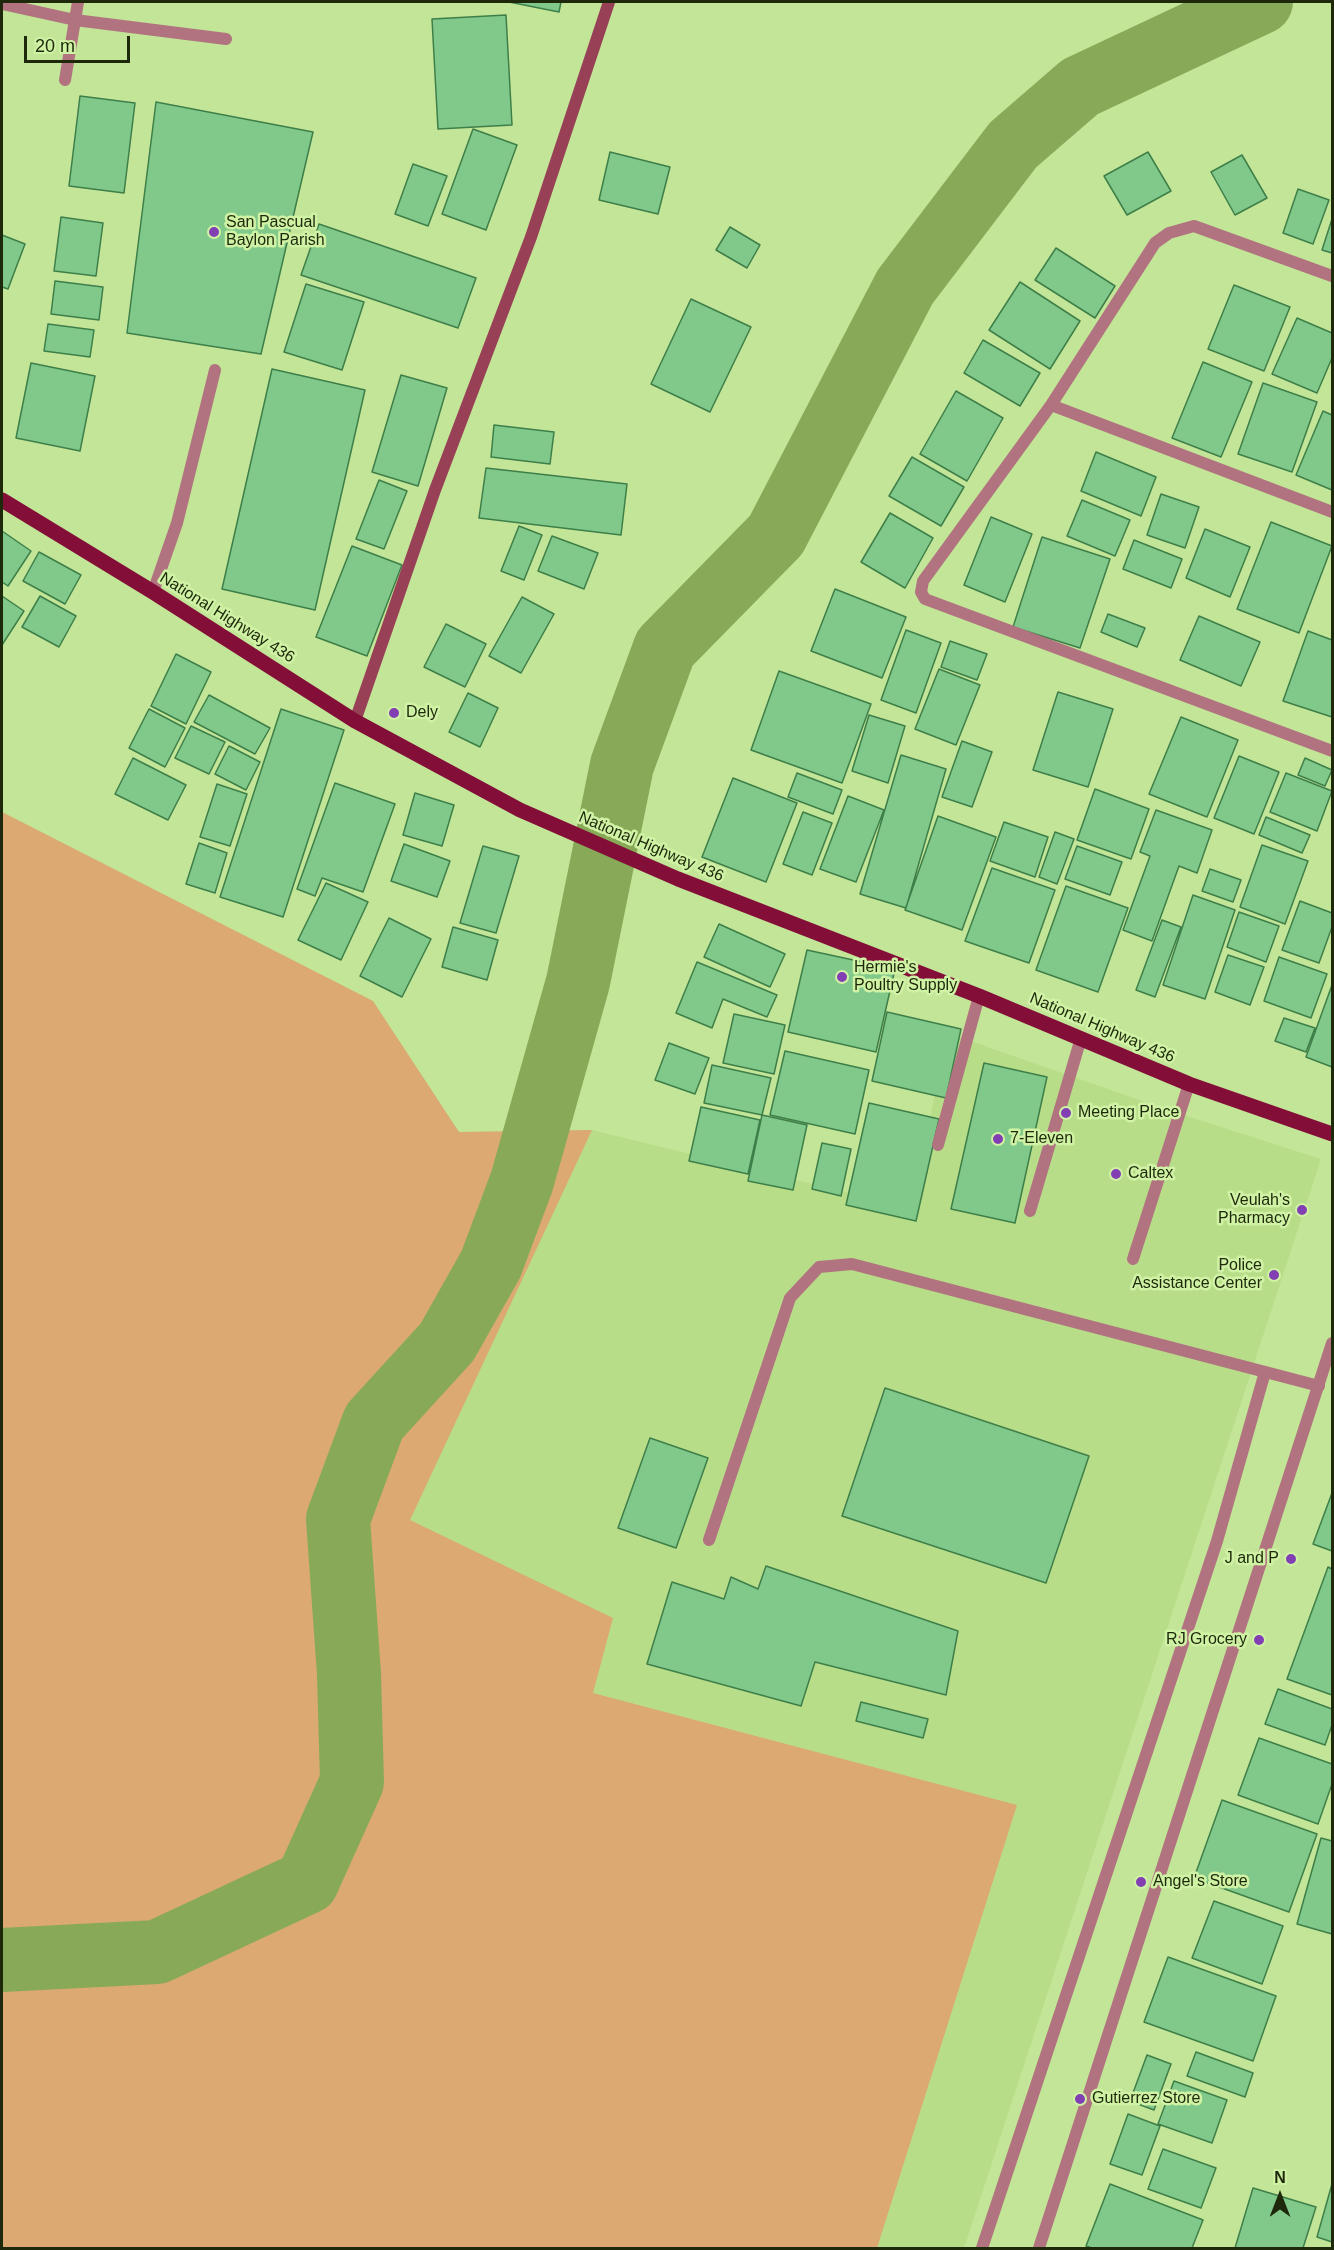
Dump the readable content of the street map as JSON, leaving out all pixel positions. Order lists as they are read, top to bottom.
{
  "streets": {
    "main road": ["National Highway 436"]
  },
  "places": [
    "San Pascual Baylon Parish",
    "Dely",
    "Hermie's Poultry Supply",
    "Meeting Place",
    "7-Eleven",
    "Caltex",
    "Veulah's Pharmacy",
    "Police Assistance Center",
    "J and P",
    "RJ Grocery",
    "Angel's Store",
    "Gutierrez Store"
  ],
  "scale_bar": "20 m",
  "north": "top"
}
